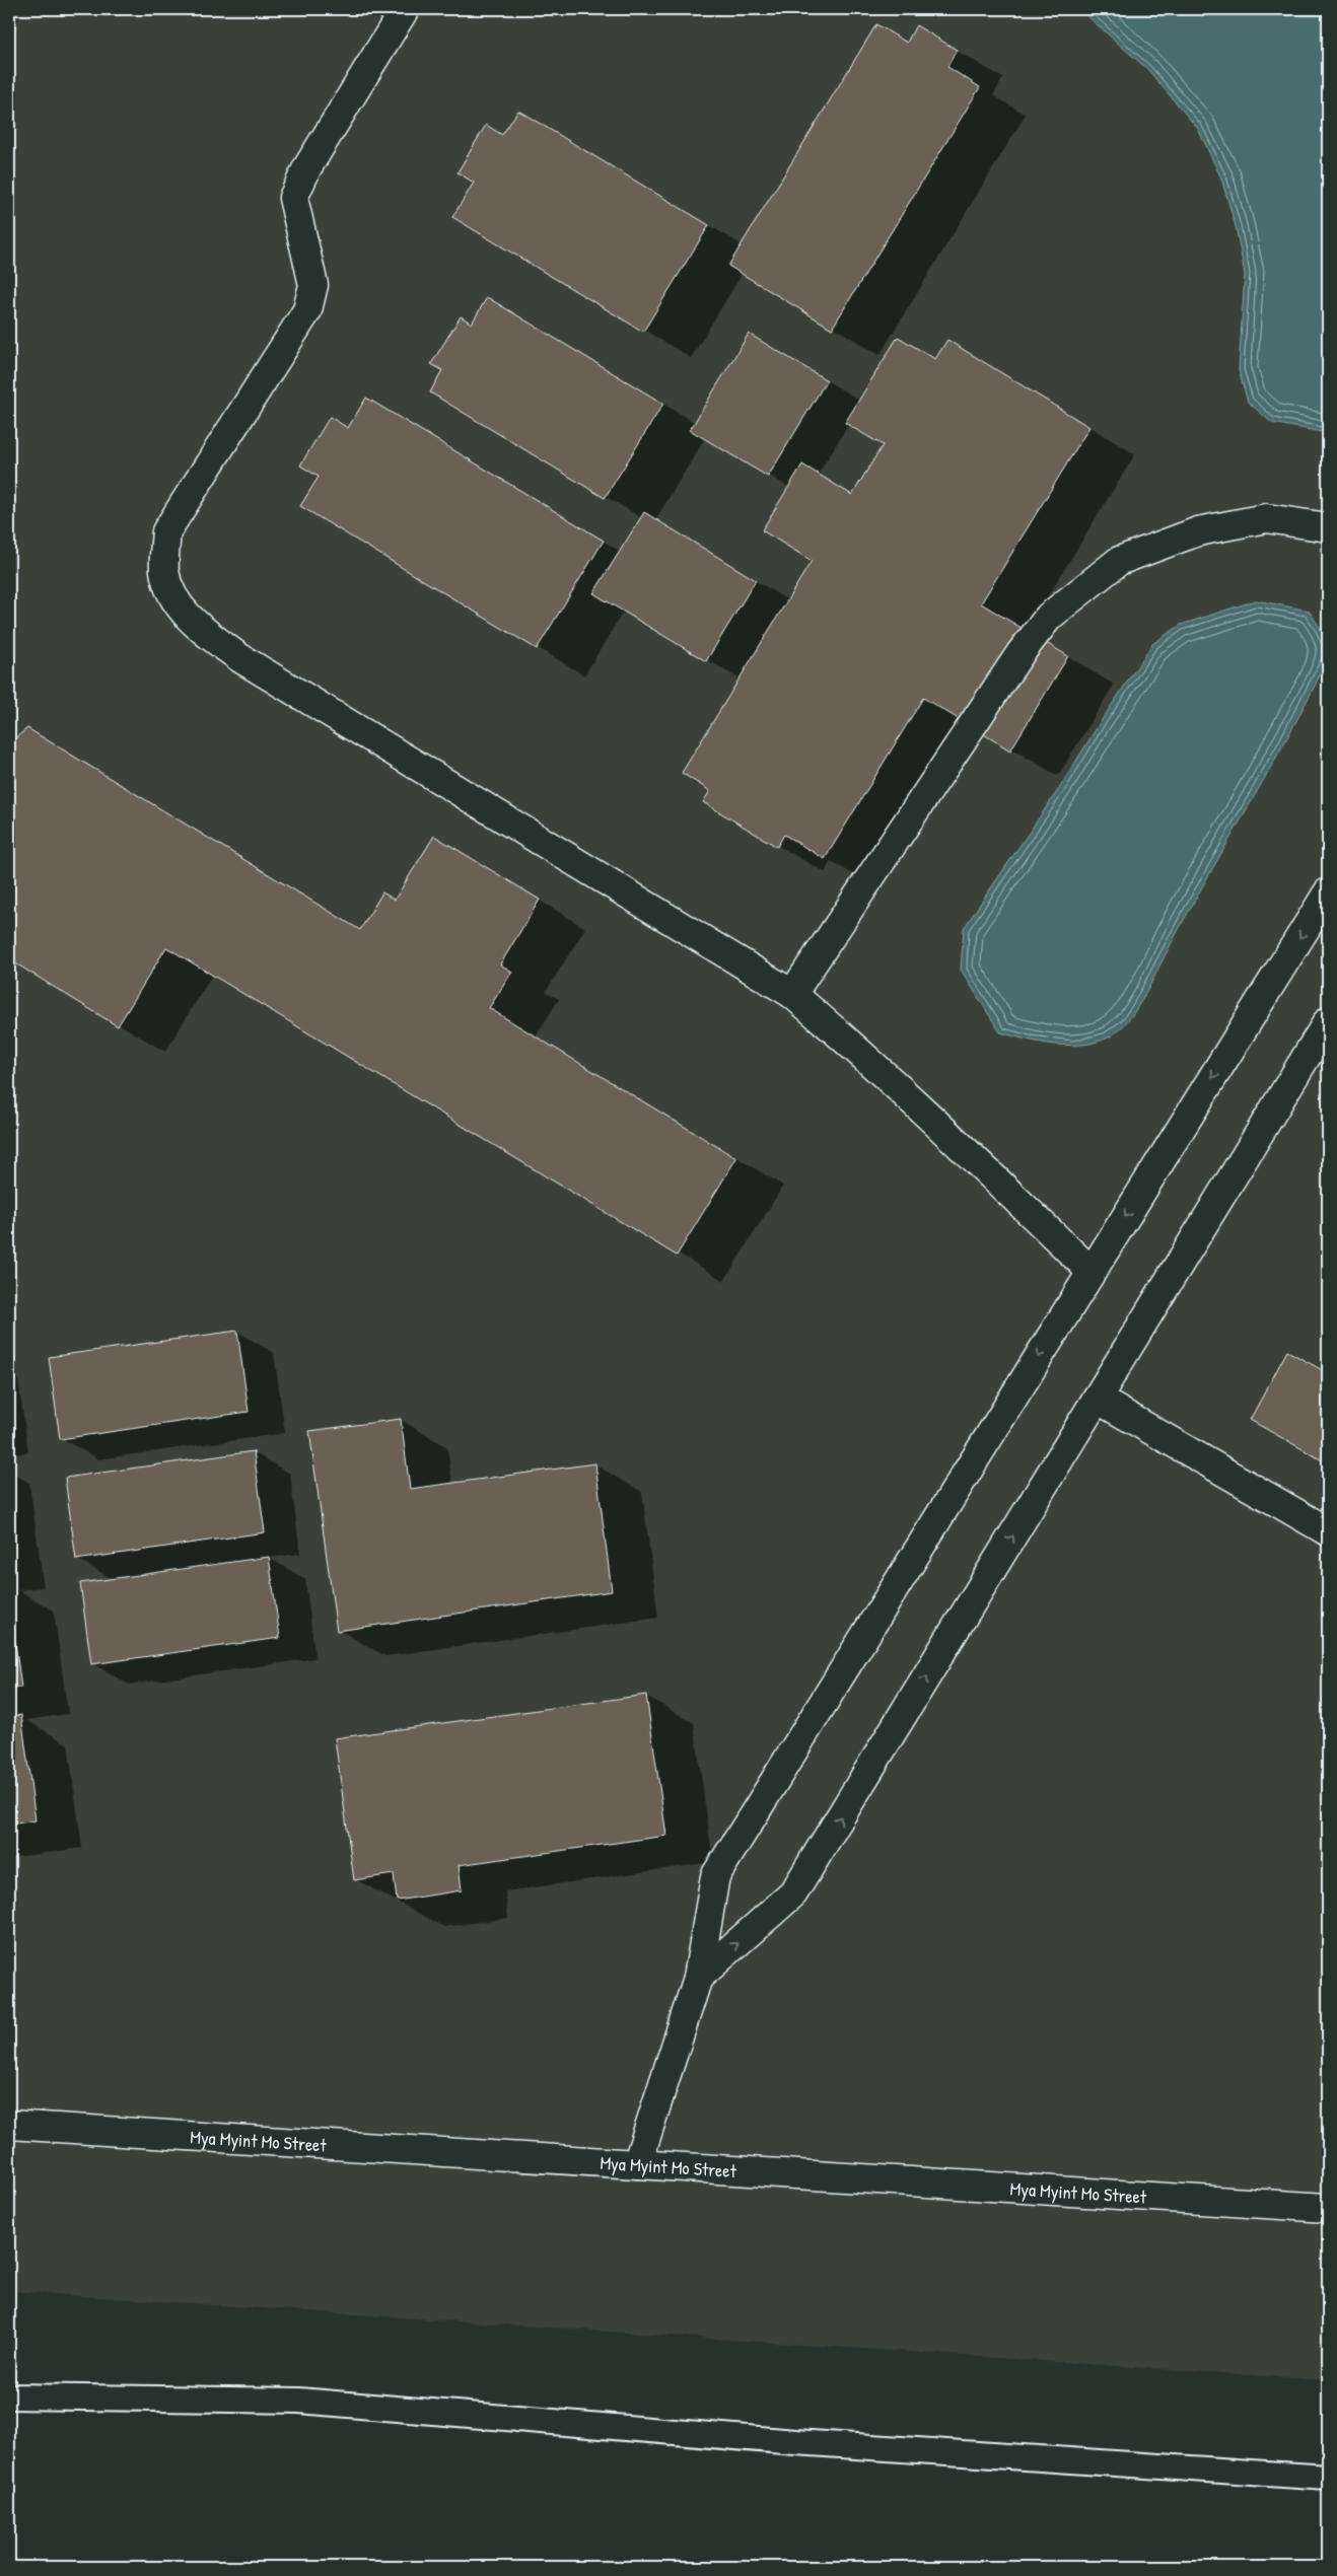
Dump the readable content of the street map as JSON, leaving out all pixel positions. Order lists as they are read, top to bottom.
{
  "streets": {
    "street": ["Mya Myint Mo Street"]
  }
}
